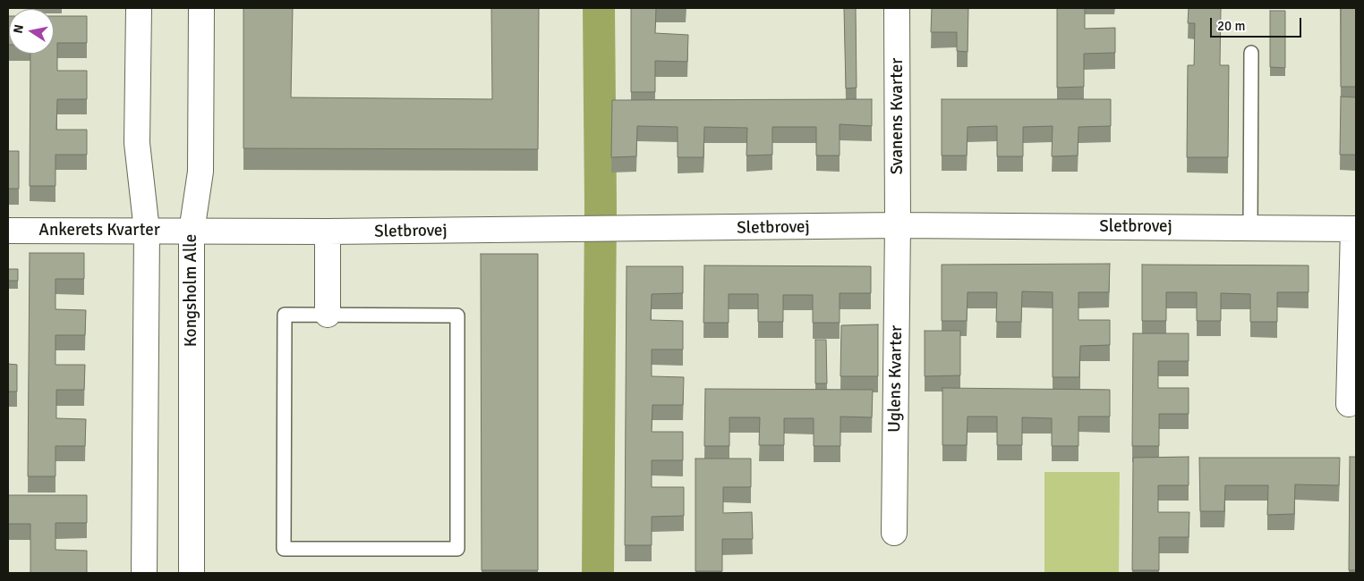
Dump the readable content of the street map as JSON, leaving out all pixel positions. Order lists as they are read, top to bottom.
{
  "streets": {
    "street": [
      "Svanens Kvarter",
      "Sletbrovej",
      "Ankerets Kvarter",
      "Kongsholm Alle",
      "Uglens Kvarter"
    ]
  },
  "crossings": [
    ["Svanens Kvarter", "Sletbrovej"],
    ["Svanens Kvarter", "Uglens Kvarter"],
    ["Sletbrovej", "Ankerets Kvarter"],
    ["Sletbrovej", "Kongsholm Alle"],
    ["Sletbrovej", "Uglens Kvarter"],
    ["Ankerets Kvarter", "Kongsholm Alle"]
  ],
  "scale_bar": "20 m",
  "north": "left"
}
